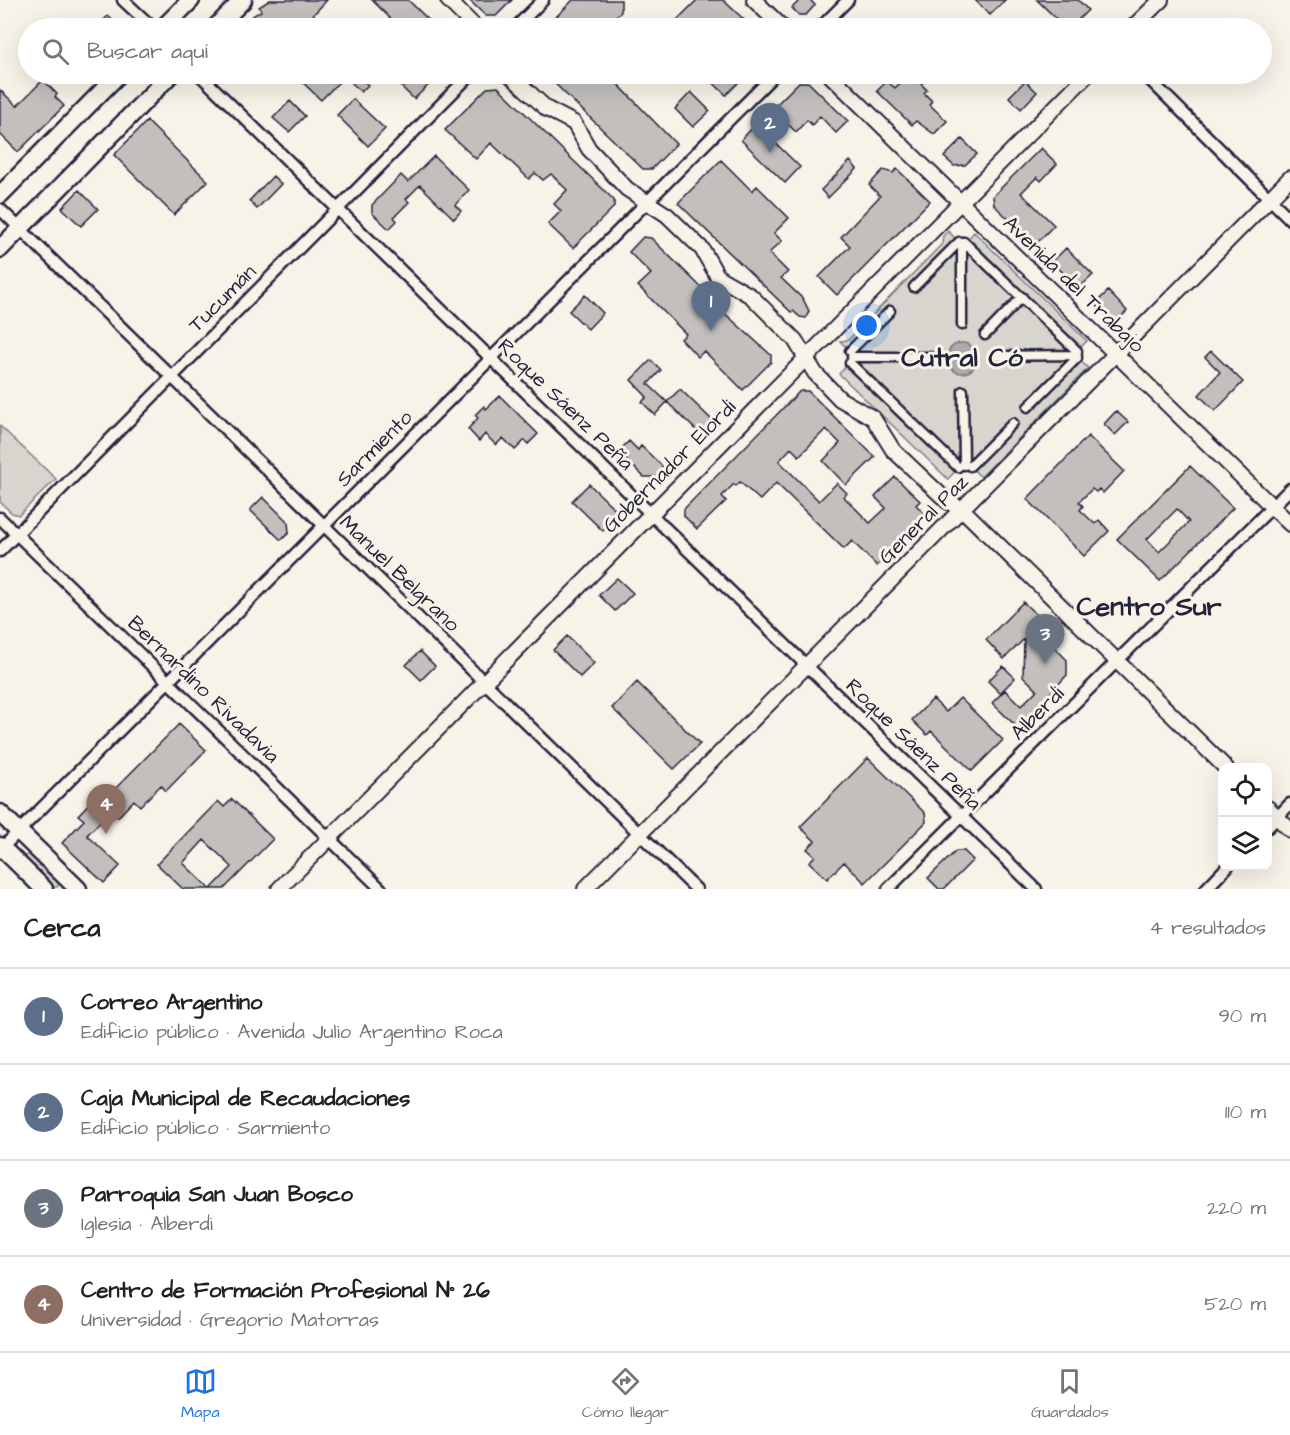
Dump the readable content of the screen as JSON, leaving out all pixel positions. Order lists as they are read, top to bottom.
{
  "streets": {
    "street": [
      "Avenida del Trabajo",
      "Tucumán",
      "Roque Sáenz Peña",
      "Sarmiento",
      "Gobernador Elordi",
      "General Paz",
      "Manuel Belgrano",
      "Bernardino Rivadavia",
      "Alberdi"
    ]
  },
  "crossings": [
    ["Avenida del Trabajo", "Gobernador Elordi"],
    ["Avenida del Trabajo", "General Paz"],
    ["Avenida del Trabajo", "Alberdi"],
    ["Tucumán", "Roque Sáenz Peña"],
    ["Tucumán", "Manuel Belgrano"],
    ["Tucumán", "Bernardino Rivadavia"],
    ["Roque Sáenz Peña", "Sarmiento"],
    ["Roque Sáenz Peña", "Gobernador Elordi"],
    ["Roque Sáenz Peña", "General Paz"],
    ["Roque Sáenz Peña", "Alberdi"],
    ["Sarmiento", "Manuel Belgrano"],
    ["Sarmiento", "Bernardino Rivadavia"],
    ["Gobernador Elordi", "Manuel Belgrano"],
    ["Gobernador Elordi", "Bernardino Rivadavia"],
    ["General Paz", "Manuel Belgrano"]
  ],
  "districts": ["Cutral Có", "Centro Sur"],
  "page": {
    "search": "Buscar aquí",
    "pins": [
      "2",
      "1",
      "3",
      "4"
    ],
    "heading": ["Cerca", "4 resultados"],
    "list": [
      {
        "mark": "1",
        "name": "Correo Argentino",
        "note": "Edificio público · Avenida Julio Argentino Roca",
        "value": "90 m"
      },
      {
        "mark": "2",
        "name": "Caja Municipal de Recaudaciones",
        "note": "Edificio público · Sarmiento",
        "value": "110 m"
      },
      {
        "mark": "3",
        "name": "Parroquia San Juan Bosco",
        "note": "Iglesia · Alberdi",
        "value": "220 m"
      },
      {
        "mark": "4",
        "name": "Centro de Formación Profesional N° 26",
        "note": "Universidad · Gregorio Matorras",
        "value": "520 m"
      }
    ],
    "nav": ["Mapa", "Cómo llegar", "Guardados"]
  }
}
